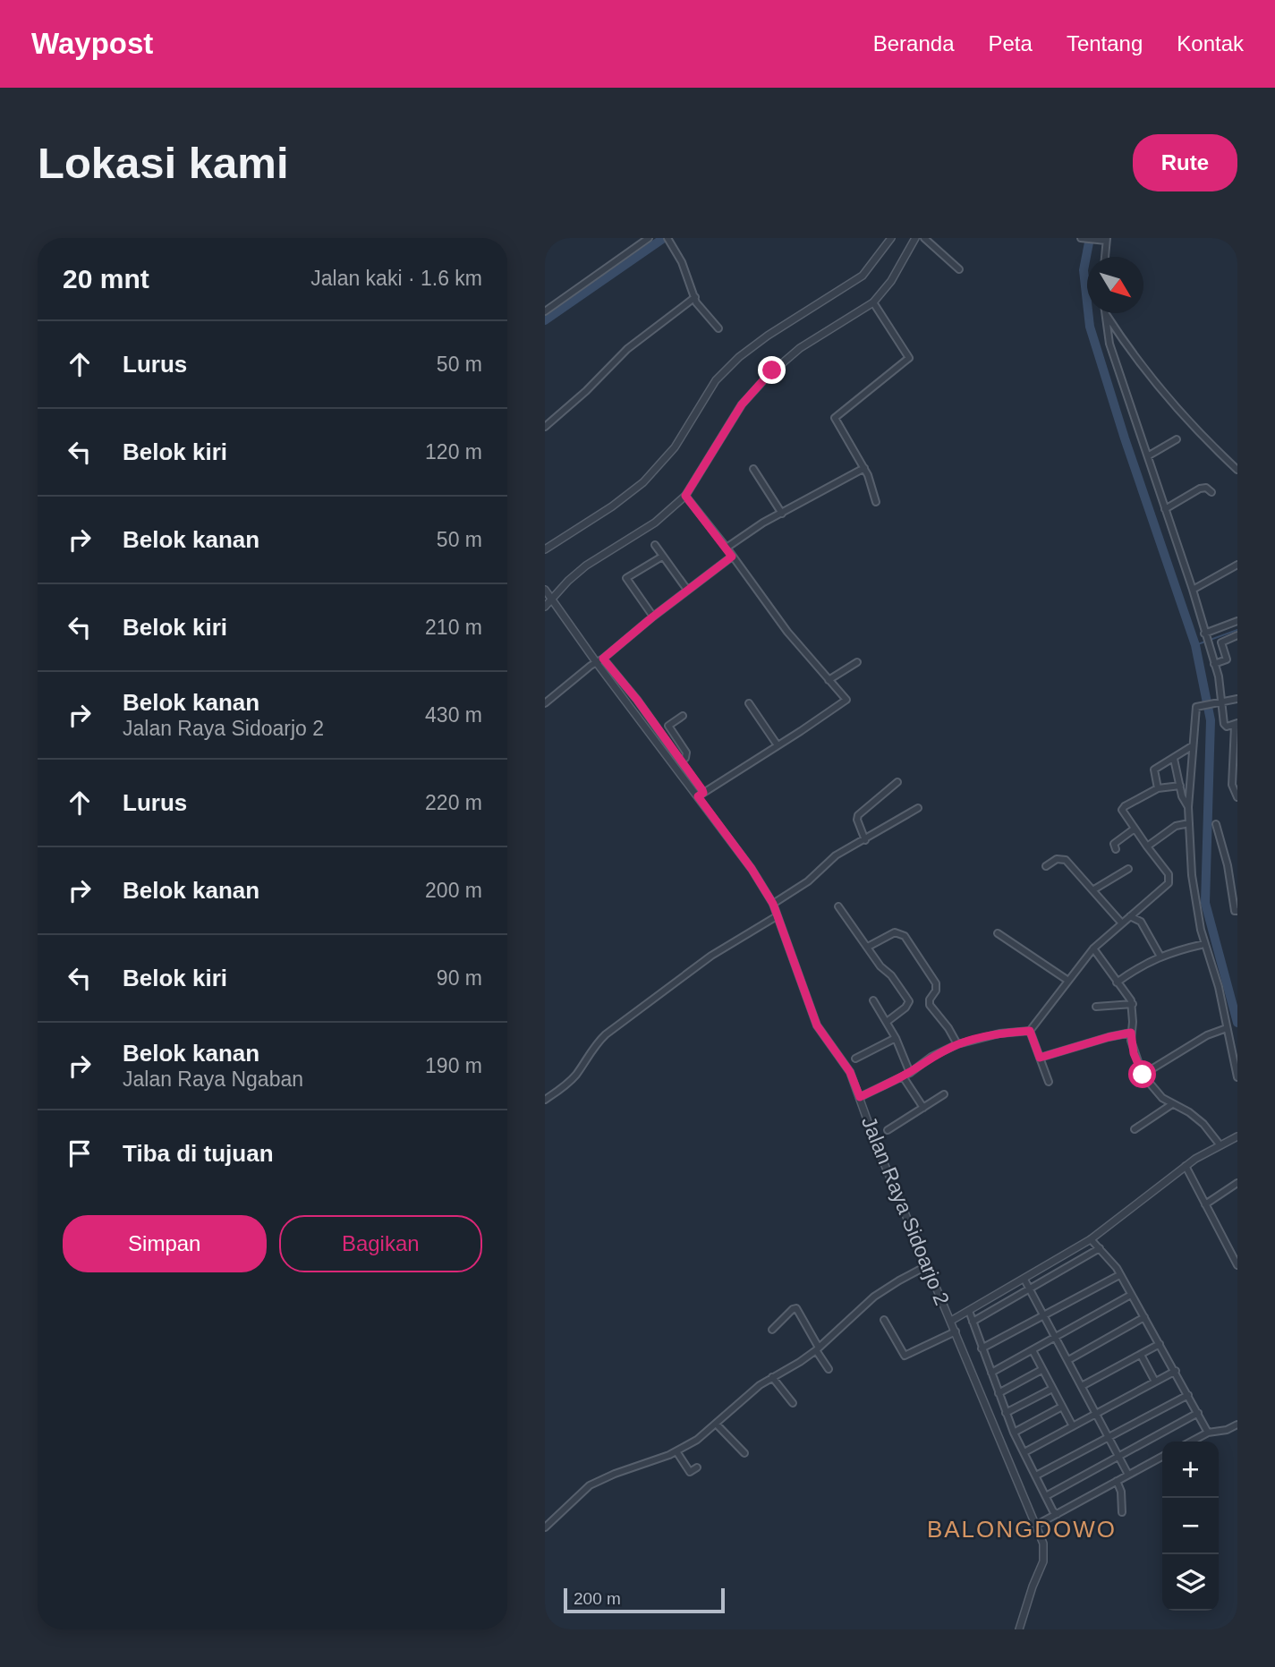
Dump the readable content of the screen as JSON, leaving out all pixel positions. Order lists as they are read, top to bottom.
{
  "streets": {
    "street": ["Jalan Raya Sidoarjo 2"]
  },
  "districts": ["BALONGDOWO"],
  "scale_bar": "200 m",
  "north": "bottom right",
  "page": {
    "header": "Waypost",
    "nav": [
      "Beranda",
      "Peta",
      "Tentang",
      "Kontak"
    ],
    "buttons": [
      "Rute",
      ["Simpan", "Bagikan"]
    ],
    "title": "Lokasi kami",
    "heading": ["20 mnt", "Jalan kaki · 1.6 km"],
    "list": [
      ["Lurus", "50 m"],
      ["Belok kiri", "120 m"],
      ["Belok kanan", "50 m"],
      ["Belok kiri", "210 m"],
      ["Belok kanan", "Jalan Raya Sidoarjo 2", "430 m"],
      ["Lurus", "220 m"],
      ["Belok kanan", "200 m"],
      ["Belok kiri", "90 m"],
      ["Belok kanan", "Jalan Raya Ngaban", "190 m"],
      "Tiba di tujuan"
    ],
    "map_buttons": ["+", "−"],
    "scale": "200 m"
  }
}
